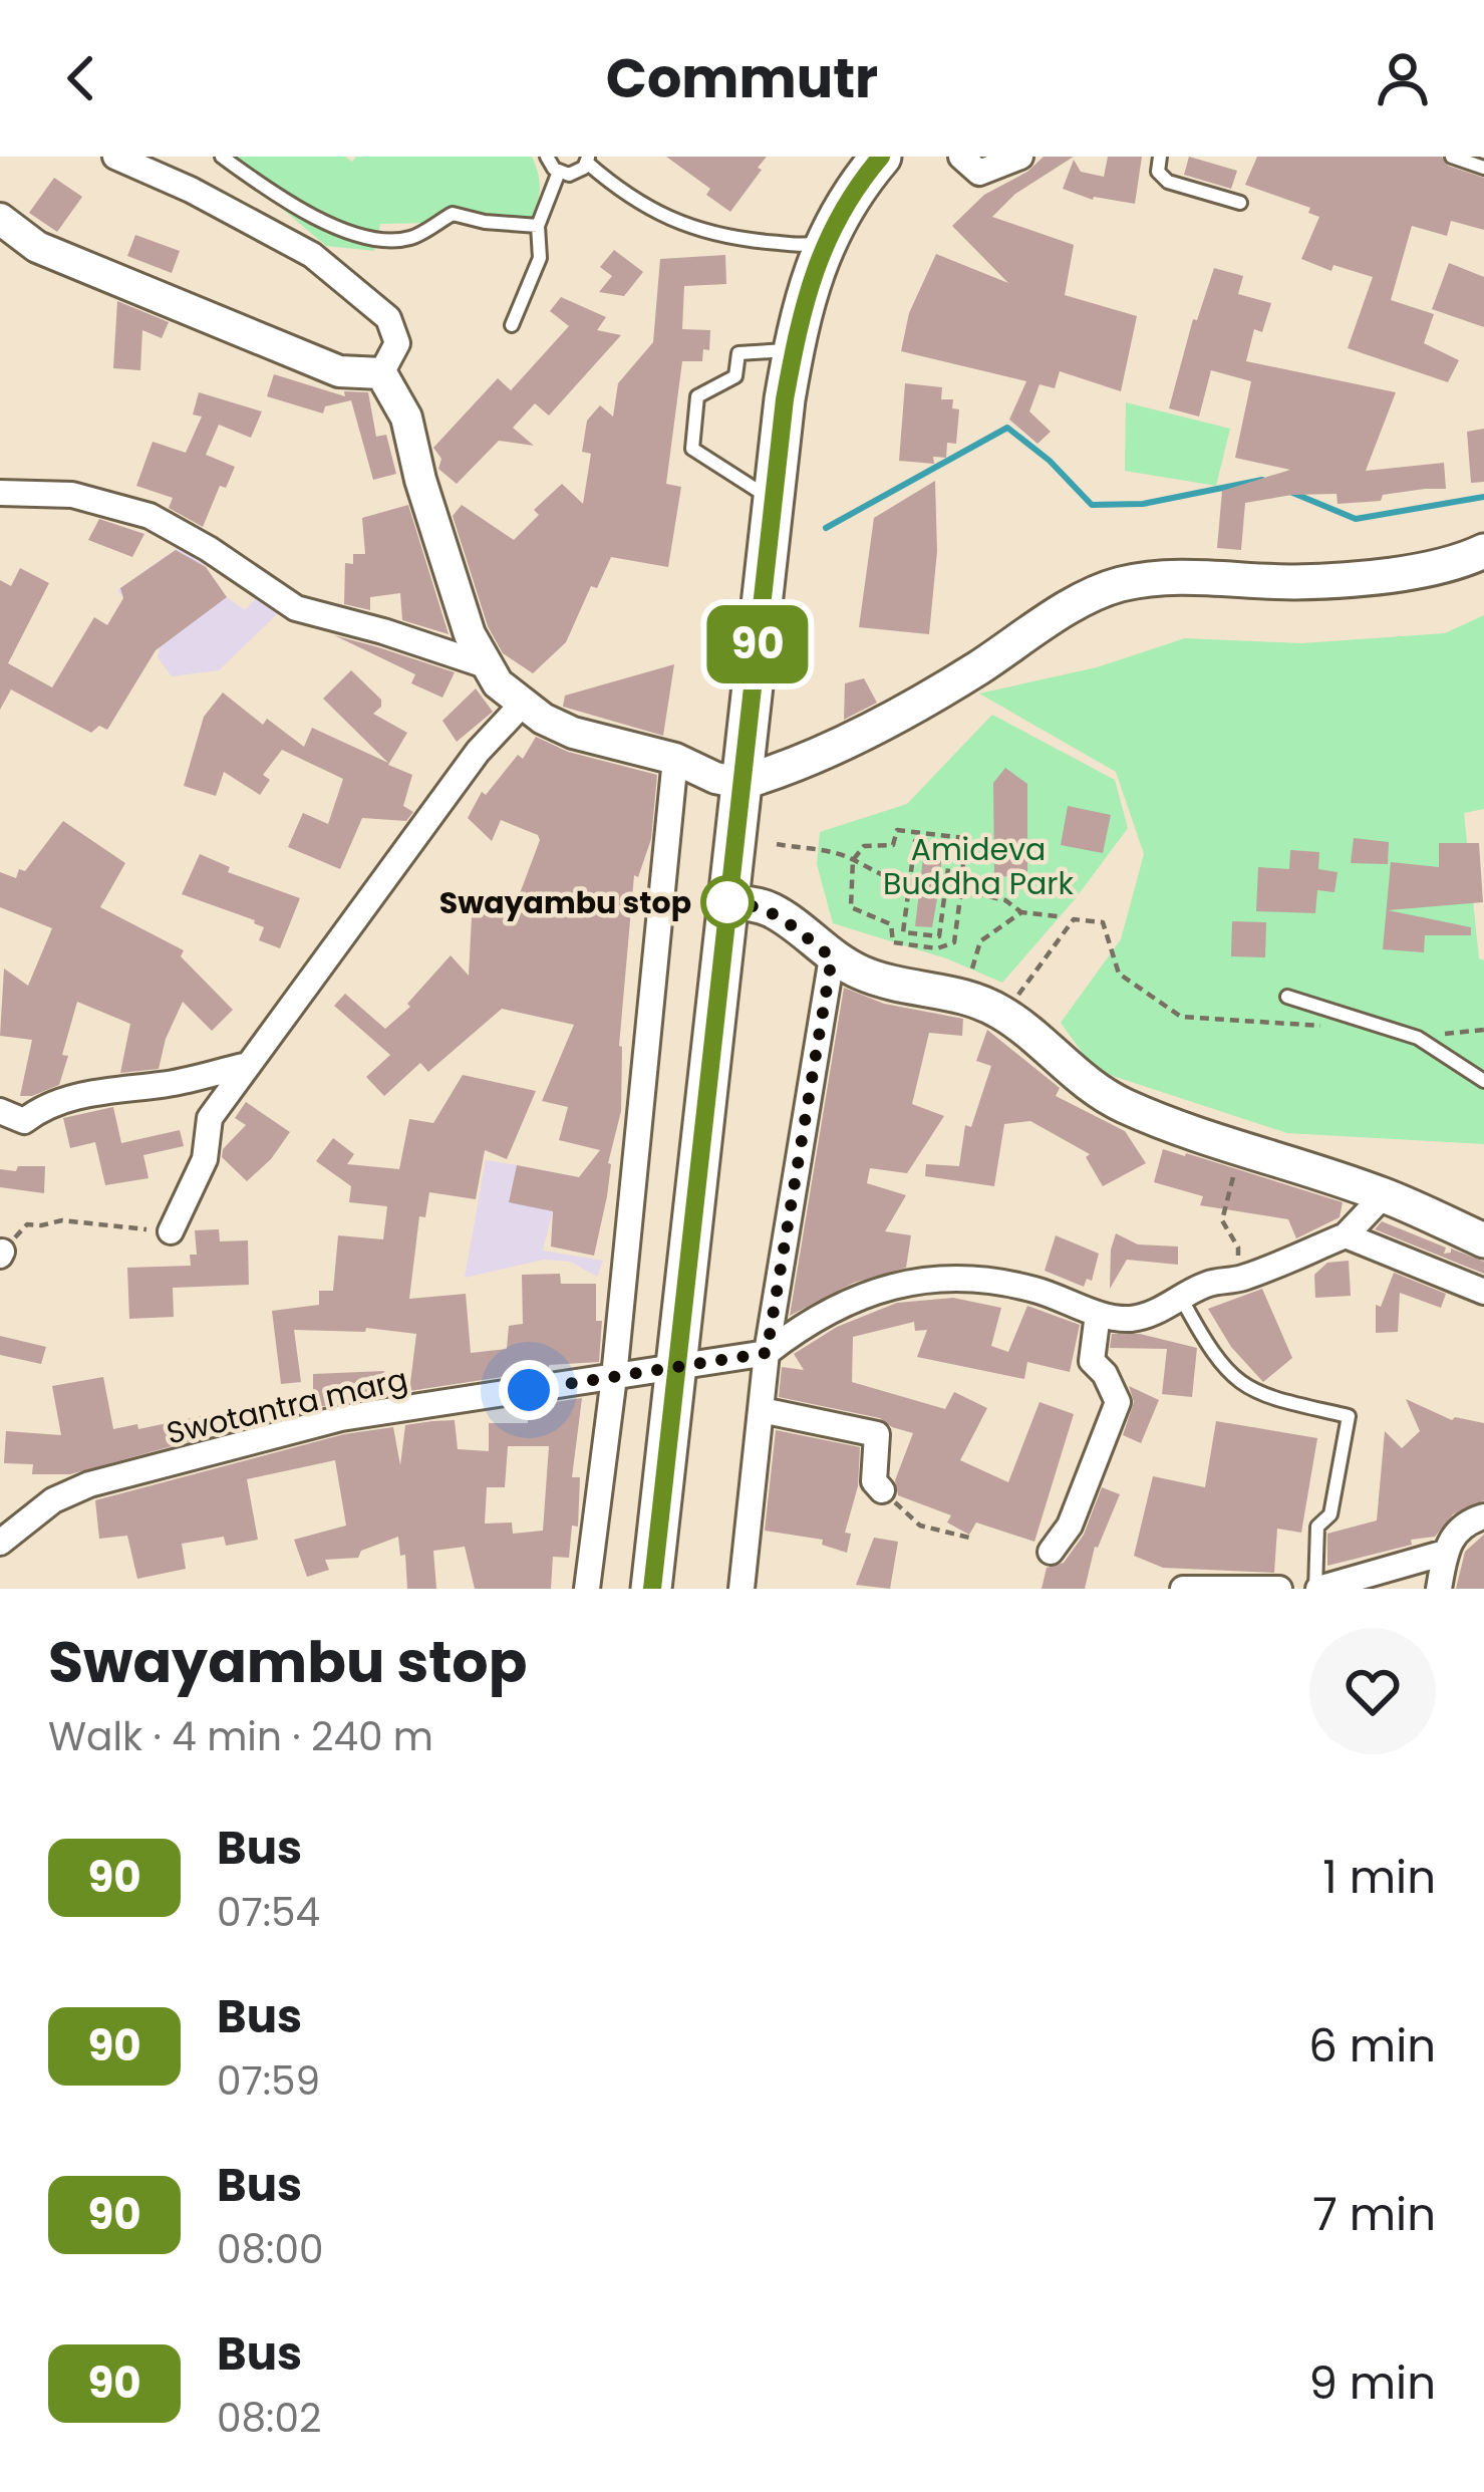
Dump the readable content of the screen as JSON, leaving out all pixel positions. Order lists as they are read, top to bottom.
{
  "streets": {
    "street": ["Swotantra marg"]
  },
  "parks": ["Amideva Buddha Park"],
  "places": ["Swayambu stop"],
  "lines": ["bus line 90"],
  "page": {
    "header": "Commutr",
    "on_map": "90",
    "heading": ["Swayambu stop", "Walk · 4 min · 240 m"],
    "list": [
      {
        "mark": "90",
        "name": "Bus",
        "note": "07:54",
        "value": "1 min"
      },
      {
        "mark": "90",
        "name": "Bus",
        "note": "07:59",
        "value": "6 min"
      },
      {
        "mark": "90",
        "name": "Bus",
        "note": "08:00",
        "value": "7 min"
      },
      {
        "mark": "90",
        "name": "Bus",
        "note": "08:02",
        "value": "9 min"
      }
    ]
  }
}
